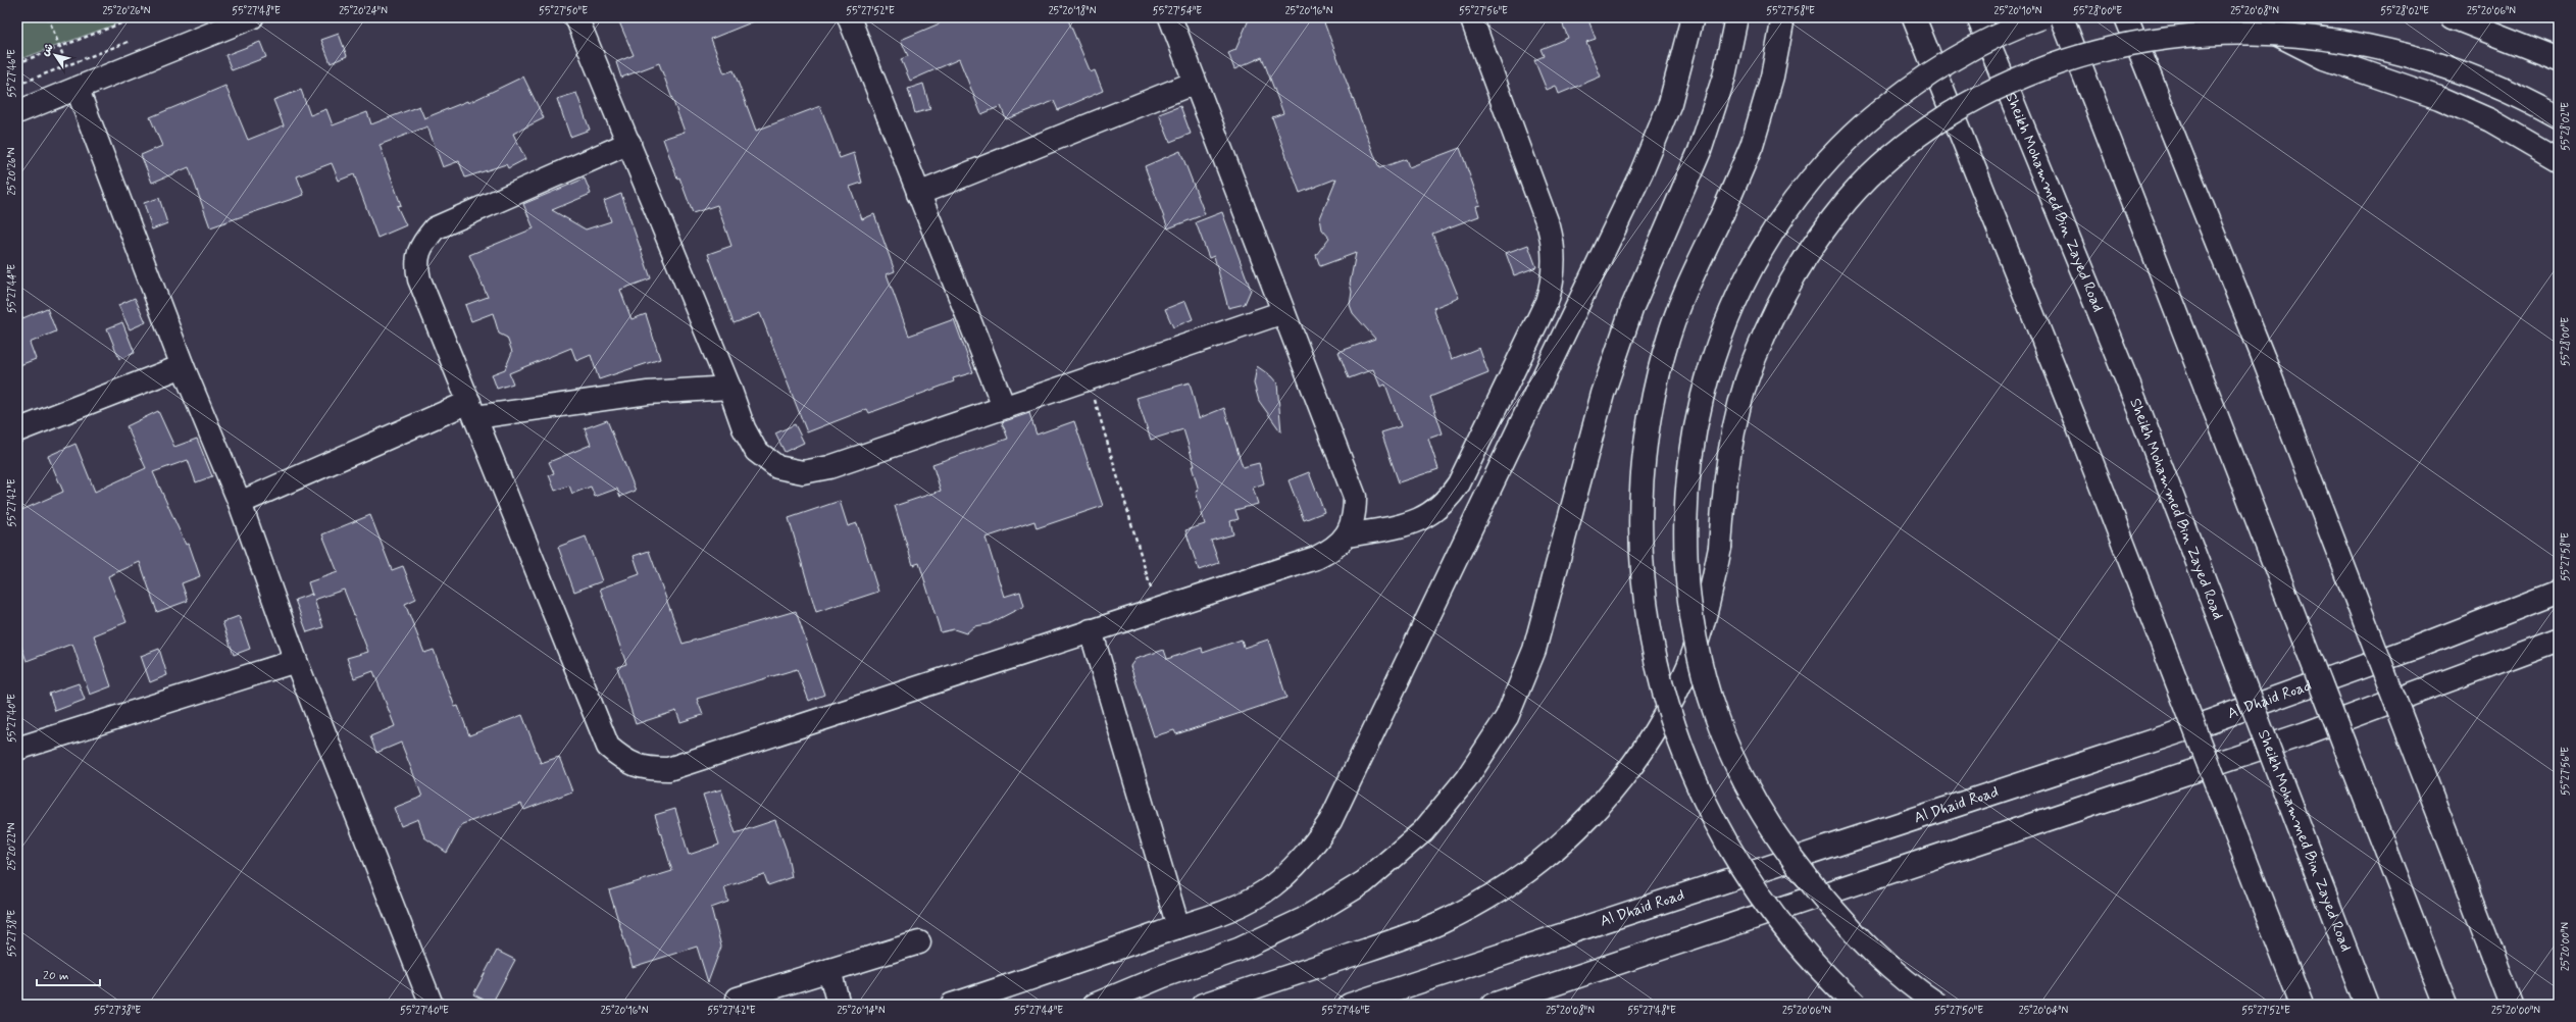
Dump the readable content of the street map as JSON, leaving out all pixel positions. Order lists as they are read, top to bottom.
{
  "streets": {
    "main road": ["Sheikh Mohammed Bin Zayed Road", "Al Dhaid Road"]
  },
  "scale_bar": "20 m",
  "north": "top left",
  "coordinates": [
    "25°20'26\"N",
    "55°27'48\"E",
    "25°20'24\"N",
    "55°27'50\"E",
    "55°27'52\"E",
    "25°20'18\"N",
    "55°27'54\"E",
    "25°20'16\"N",
    "55°27'56\"E",
    "55°27'58\"E",
    "25°20'10\"N",
    "55°28'00\"E",
    "25°20'08\"N",
    "55°28'02\"E",
    "25°20'06\"N",
    "55°27'46\"E",
    "55°27'44\"E",
    "55°27'42\"E",
    "55°27'40\"E",
    "25°20'22\"N",
    "55°27'38\"E",
    "25°20'00\"N",
    "25°20'14\"N",
    "25°20'04\"N"
  ]
}
